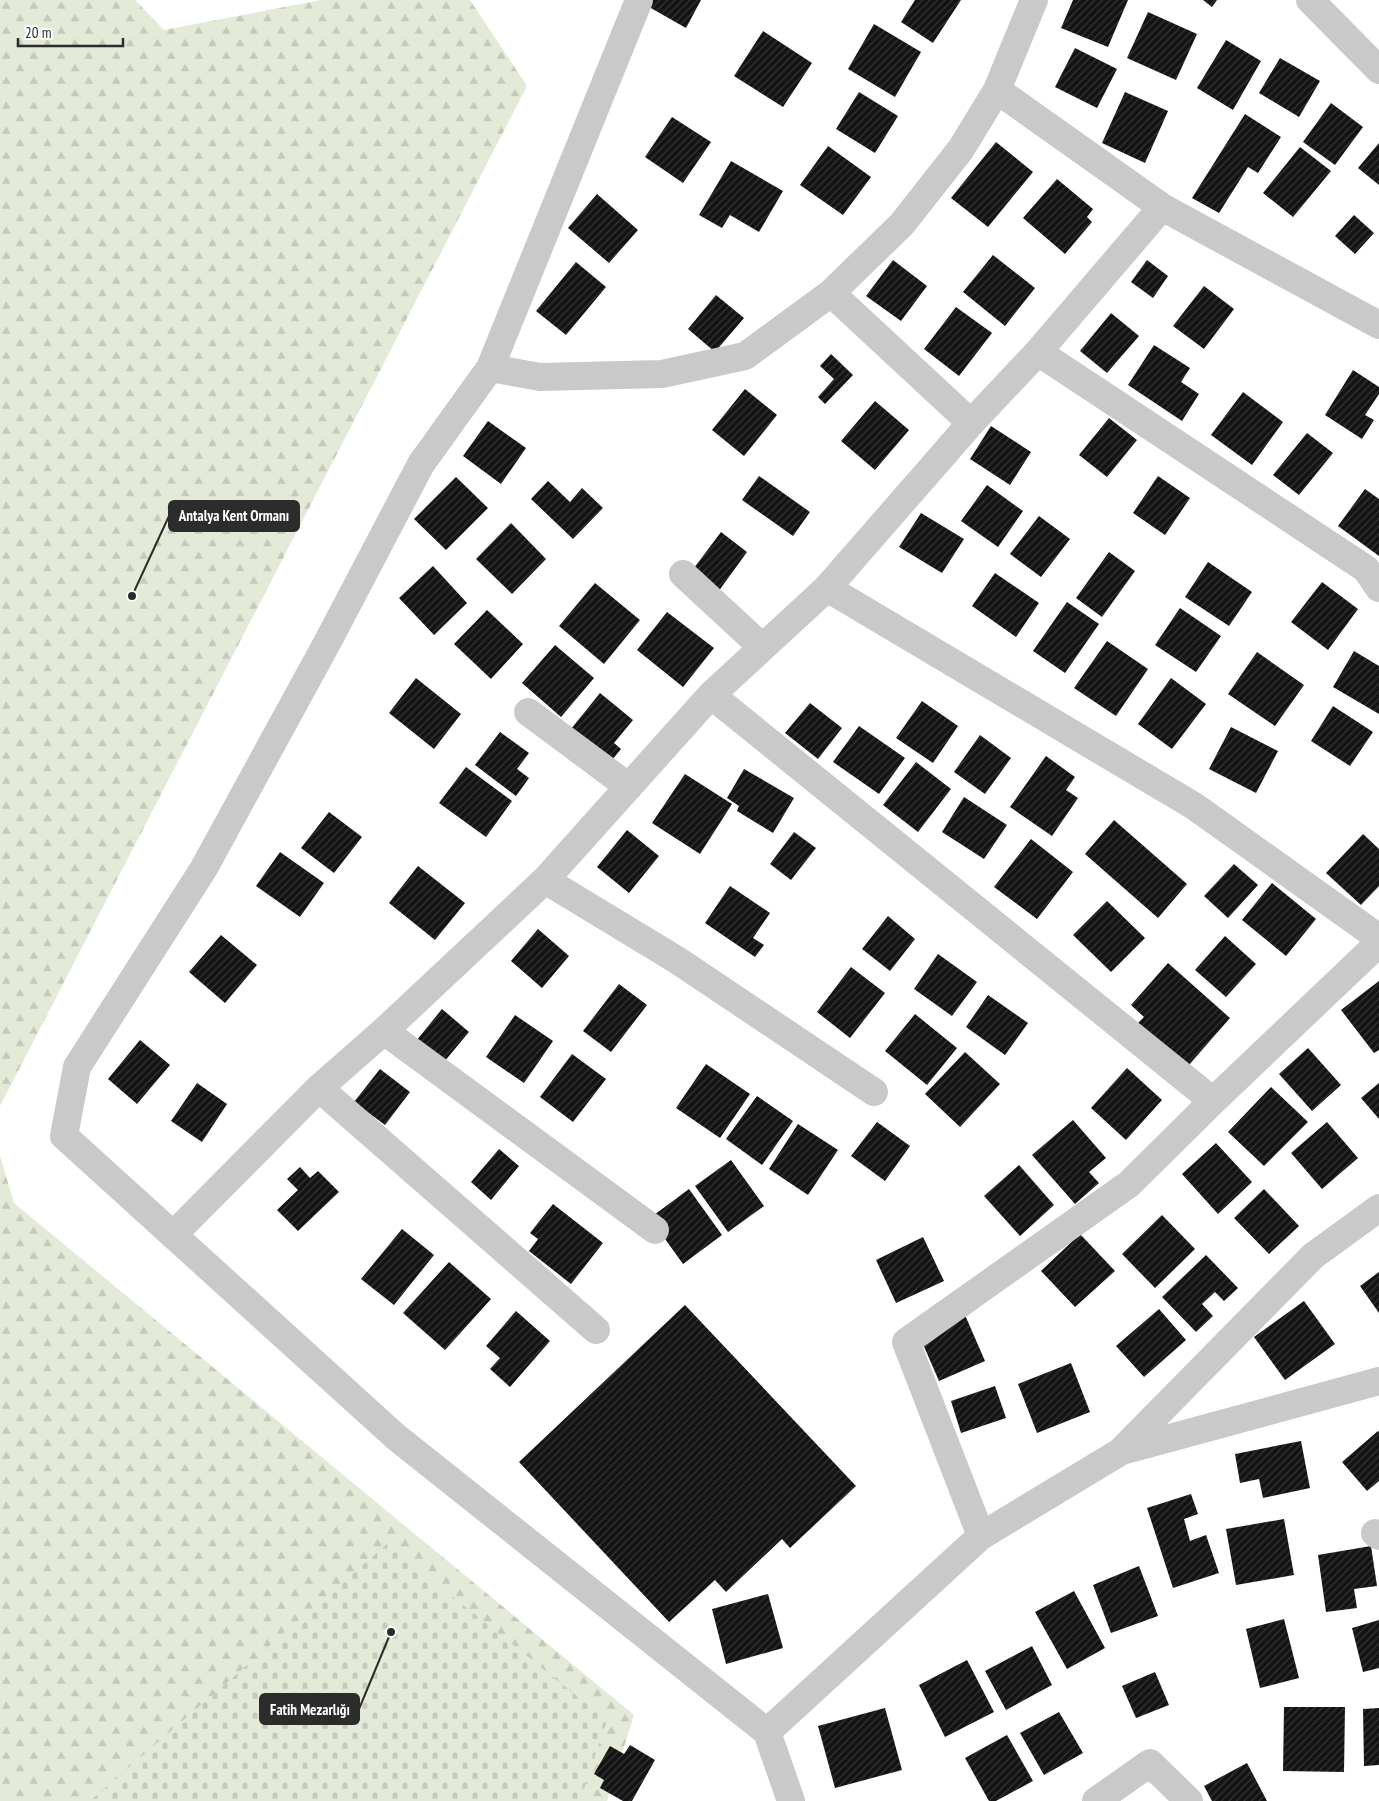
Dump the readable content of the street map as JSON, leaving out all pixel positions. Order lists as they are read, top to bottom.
{
  "places": ["Antalya Kent Ormanı", "Fatih Mezarlığı"],
  "scale_bar": "20 m"
}
